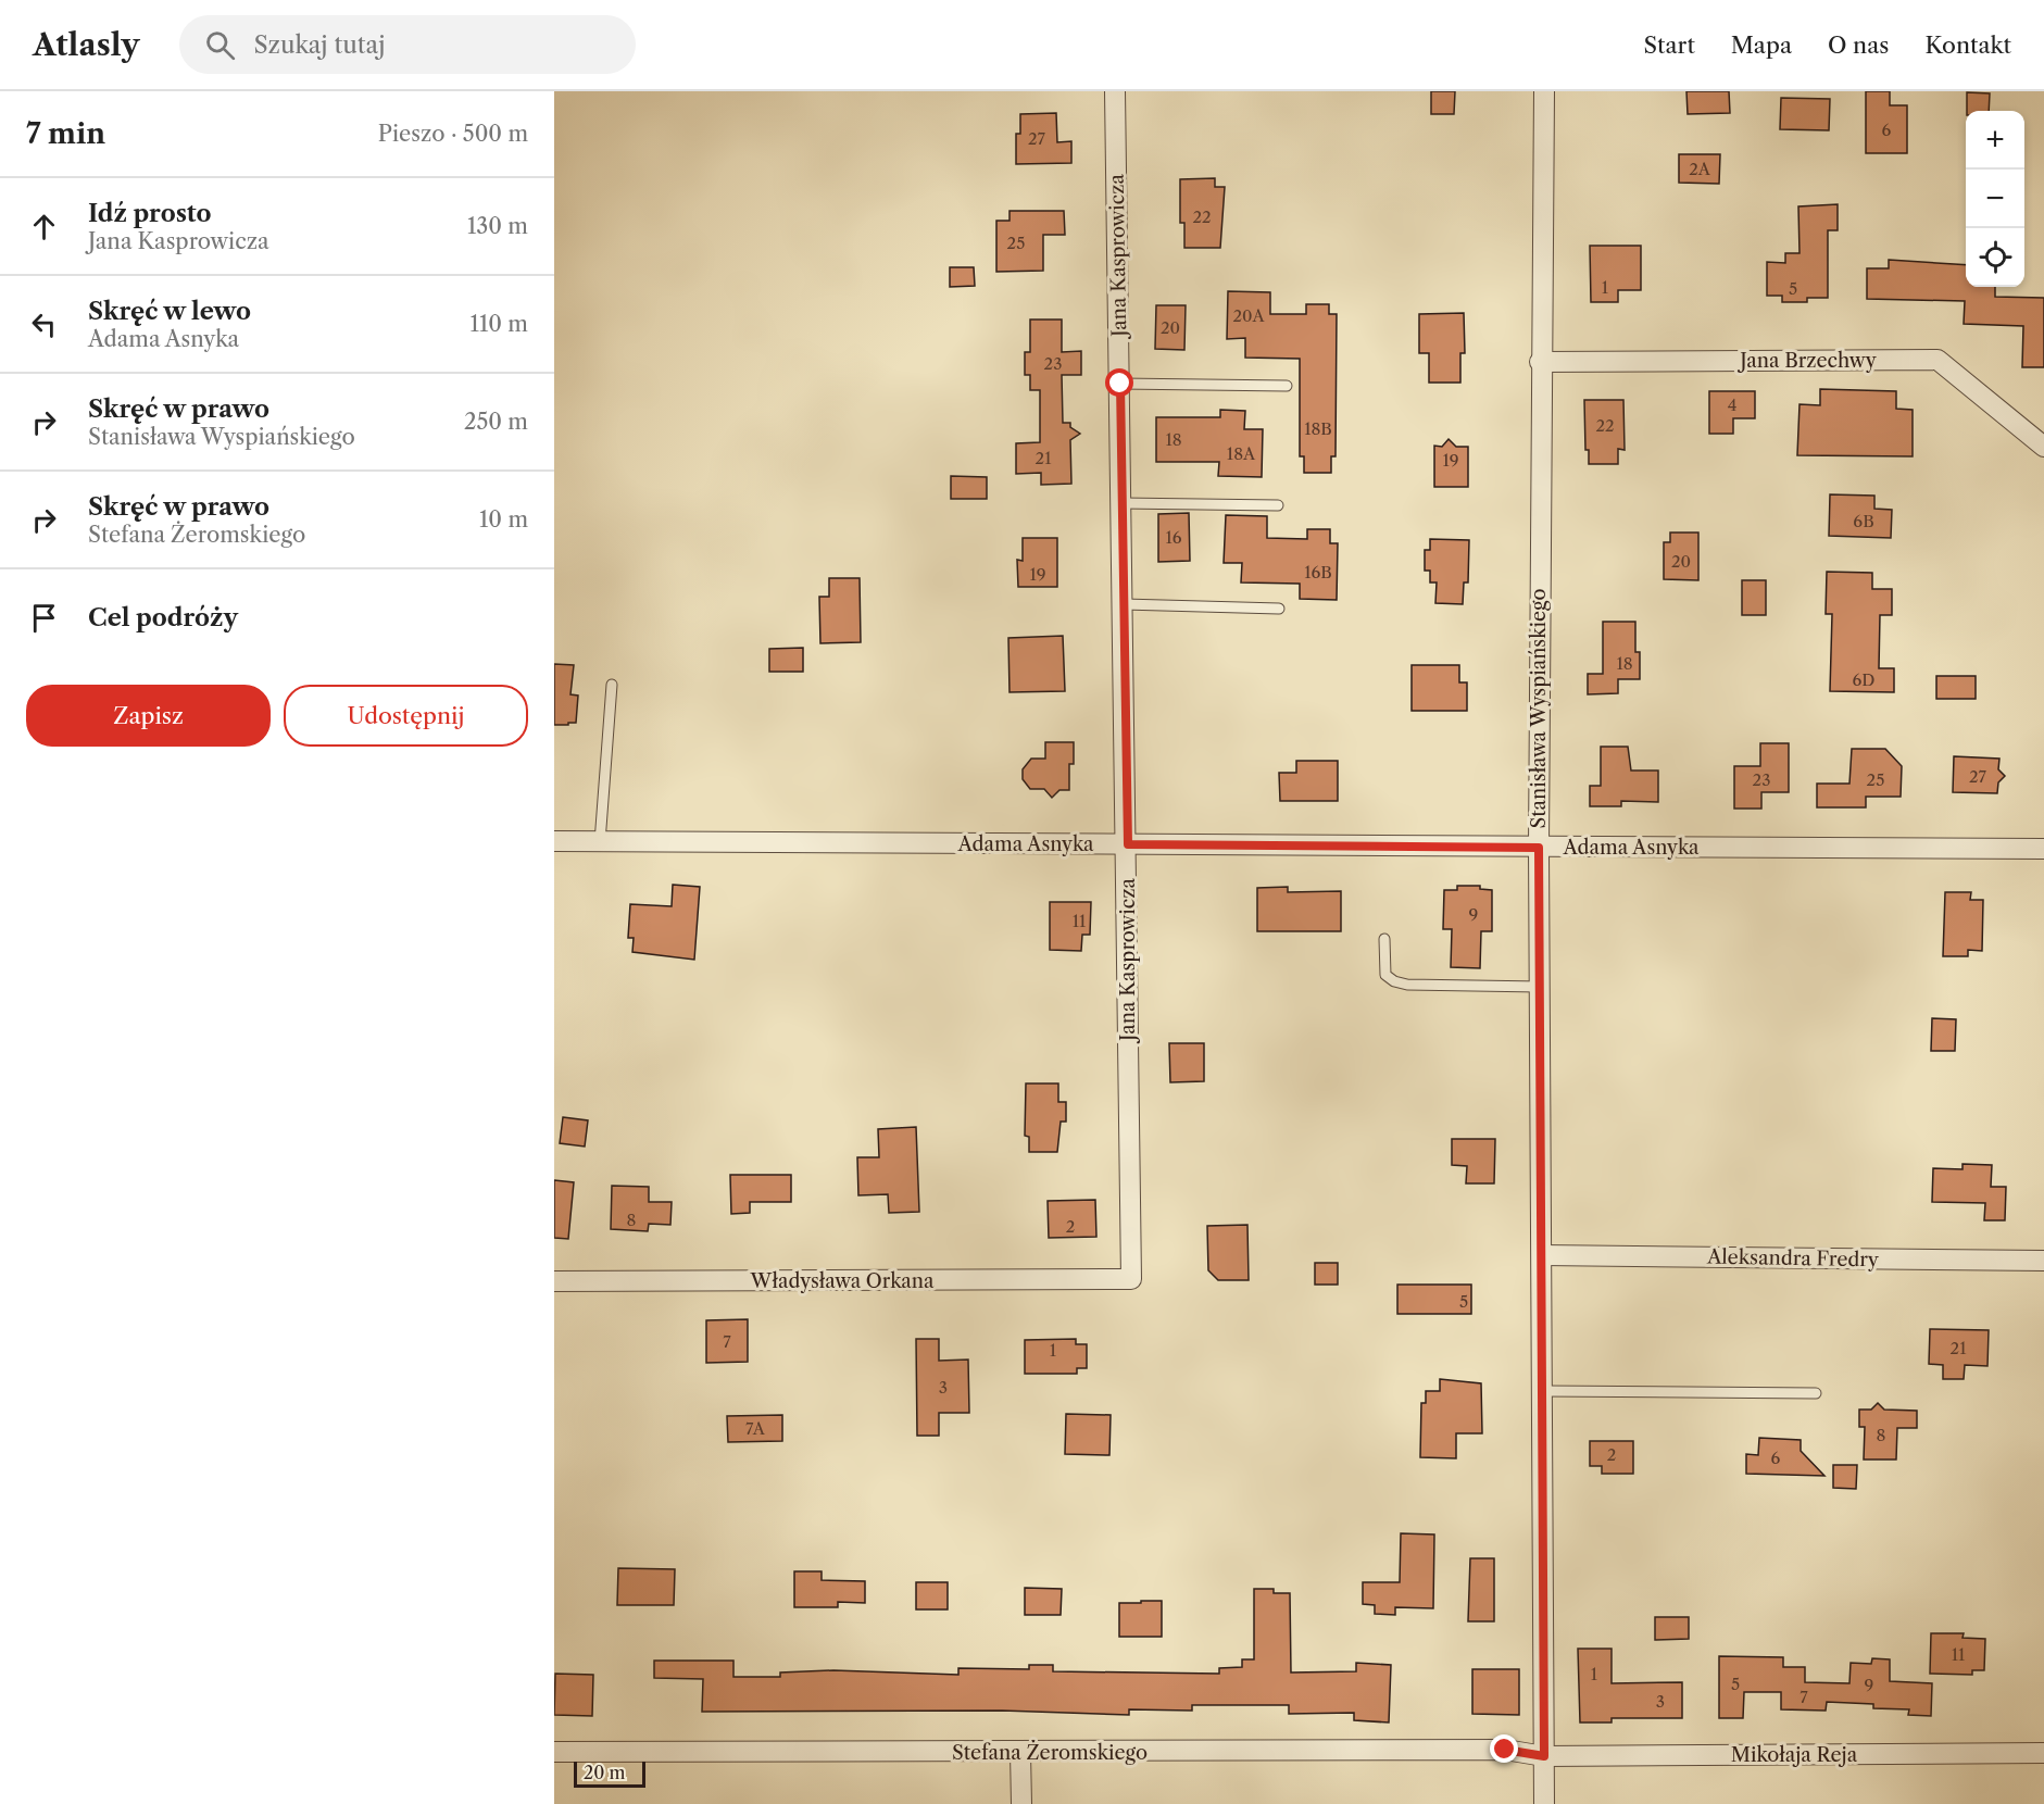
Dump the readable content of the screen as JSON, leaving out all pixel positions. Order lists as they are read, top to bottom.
{
  "streets": {
    "street": [
      "Jana Kasprowicza",
      "Jana Brzechwy",
      "Stanisława Wyspiańskiego",
      "Adama Asnyka",
      "Aleksandra Fredry",
      "Władysława Orkana",
      "Stefana Żeromskiego",
      "Mikołaja Reja"
    ]
  },
  "crossings": [
    ["Jana Kasprowicza", "Adama Asnyka"],
    ["Jana Kasprowicza", "Władysława Orkana"],
    ["Jana Brzechwy", "Stanisława Wyspiańskiego"],
    ["Stanisława Wyspiańskiego", "Adama Asnyka"],
    ["Stanisława Wyspiańskiego", "Aleksandra Fredry"],
    ["Stanisława Wyspiańskiego", "Stefana Żeromskiego"],
    ["Stanisława Wyspiańskiego", "Mikołaja Reja"],
    ["Stefana Żeromskiego", "Mikołaja Reja"]
  ],
  "house_numbers": [
    "6",
    "27",
    "2A",
    "22",
    "25",
    "1",
    "5",
    "20A",
    "20",
    "23",
    "4",
    "22",
    "18B",
    "18",
    "18A",
    "21",
    "19",
    "6B",
    "16",
    "20",
    "16B",
    "19",
    "18",
    "6D",
    "27",
    "23",
    "25",
    "9",
    "11",
    "8",
    "2",
    "5",
    "7",
    "21",
    "1",
    "3",
    "7A",
    "8",
    "2",
    "6",
    "11",
    "1",
    "5",
    "9",
    "7",
    "3"
  ],
  "scale_bar": "20 m",
  "page": {
    "header": "Atlasly",
    "search": "Szukaj tutaj",
    "nav": [
      "Start",
      "Mapa",
      "O nas",
      "Kontakt"
    ],
    "heading": ["7 min", "Pieszo · 500 m"],
    "map_buttons": ["+", "−"],
    "list": [
      ["Idź prosto", "Jana Kasprowicza", "130 m"],
      ["Skręć w lewo", "Adama Asnyka", "110 m"],
      ["Skręć w prawo", "Stanisława Wyspiańskiego", "250 m"],
      ["Skręć w prawo", "Stefana Żeromskiego", "10 m"],
      "Cel podróży"
    ],
    "buttons": ["Zapisz", "Udostępnij"],
    "scale": "20 m"
  }
}
